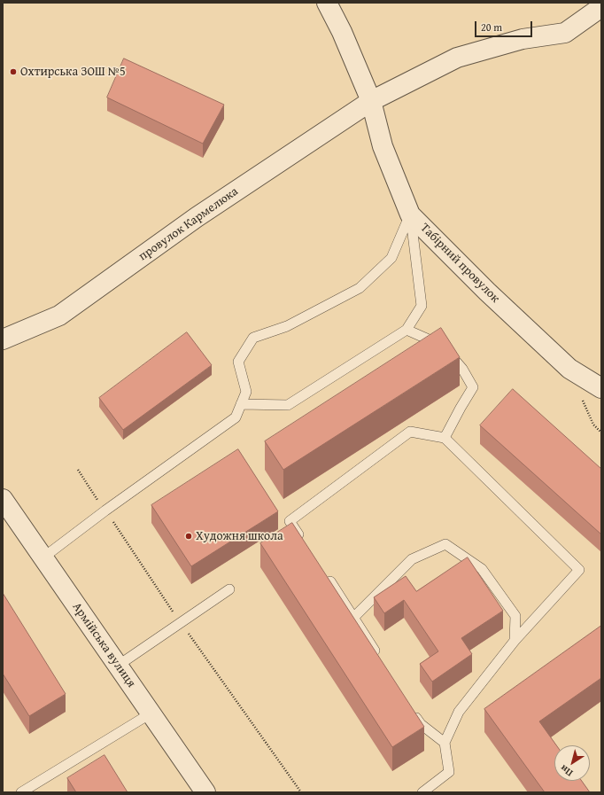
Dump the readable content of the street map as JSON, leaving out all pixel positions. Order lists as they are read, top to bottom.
{
  "streets": {
    "street": ["провулок Кармелюка", "Табірний провулок", "Армійська вулиця"]
  },
  "crossings": [
    ["провулок Кармелюка", "Табірний провулок"]
  ],
  "places": ["Охтирська ЗОШ №5", "Художня школа"],
  "scale_bar": "20 m",
  "north": "bottom left"
}
